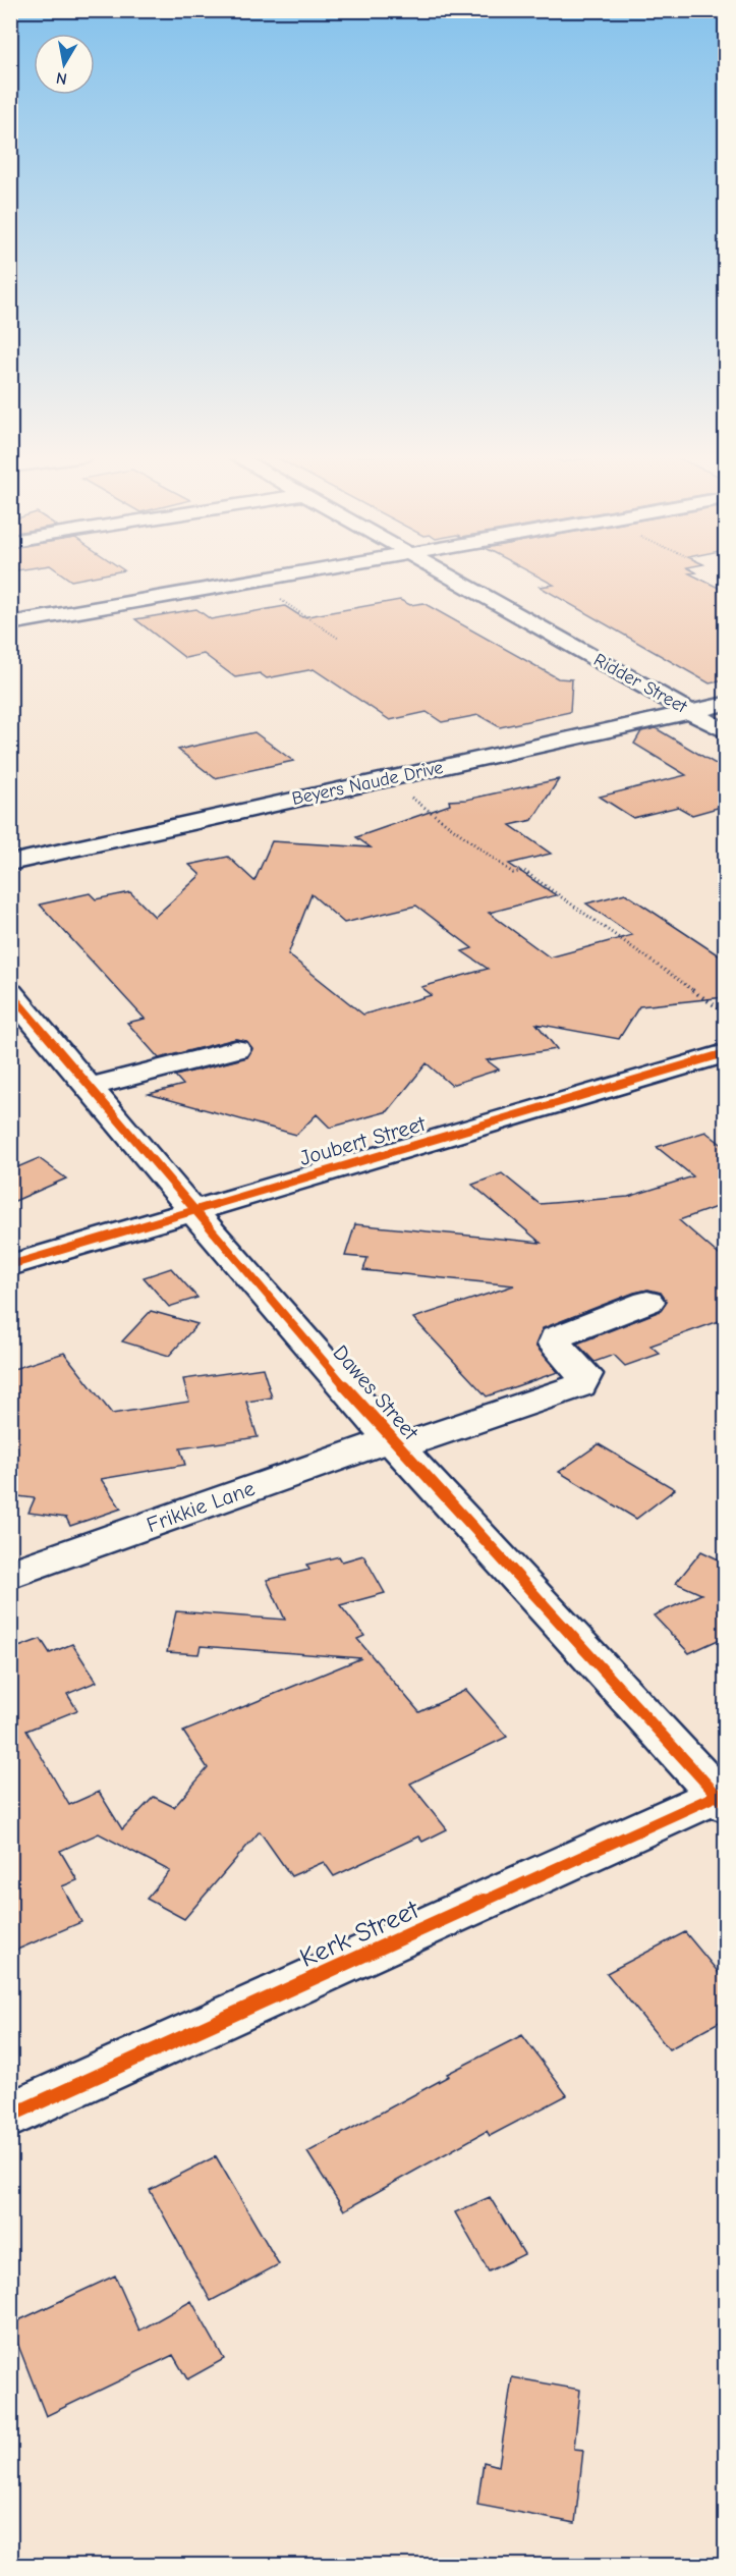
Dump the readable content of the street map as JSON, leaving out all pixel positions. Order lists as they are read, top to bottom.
{
  "streets": {
    "street": [
      "Ridder Street",
      "Beyers Naude Drive",
      "Joubert Street",
      "Dawes Street",
      "Frikkie Lane",
      "Kerk Street"
    ]
  },
  "crossings": [
    ["Ridder Street", "Beyers Naude Drive"],
    ["Joubert Street", "Dawes Street"],
    ["Dawes Street", "Frikkie Lane"],
    ["Dawes Street", "Kerk Street"]
  ],
  "north": "bottom"
}
